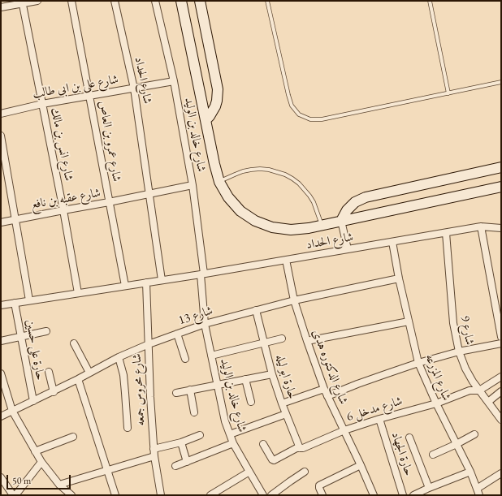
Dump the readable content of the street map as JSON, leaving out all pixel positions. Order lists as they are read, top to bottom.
{
  "streets": {
    "street": [
      "شارع الحداد",
      "شارع على بن ابى طالب",
      "شارع خالد بن الوليد",
      "شارع عمرو بن العاص",
      "شارع انس بن مالك",
      "شارع عقبه بن نافع",
      "شارع 13",
      "شارع 9",
      "حارة على حسين",
      "شارع الدكتوره هدى",
      "حارة ابو ليله",
      "شارع المزرعه",
      "شارع محروس جمعه",
      "شارع مدخل 6",
      "حارة الجهاد"
    ]
  },
  "crossings": [
    ["شارع الحداد", "شارع على بن ابى طالب"],
    ["شارع الحداد", "شارع خالد بن الوليد"],
    ["شارع الحداد", "شارع عمرو بن العاص"],
    ["شارع الحداد", "شارع انس بن مالك"],
    ["شارع الحداد", "شارع عقبه بن نافع"],
    ["شارع الحداد", "شارع 9"],
    ["شارع الحداد", "حارة على حسين"],
    ["شارع الحداد", "شارع الدكتوره هدى"],
    ["شارع الحداد", "شارع المزرعه"],
    ["شارع الحداد", "شارع محروس جمعه"],
    ["شارع على بن ابى طالب", "شارع خالد بن الوليد"],
    ["شارع على بن ابى طالب", "شارع عمرو بن العاص"],
    ["شارع على بن ابى طالب", "شارع انس بن مالك"],
    ["شارع خالد بن الوليد", "شارع عقبه بن نافع"],
    ["شارع خالد بن الوليد", "شارع 13"],
    ["شارع عمرو بن العاص", "شارع عقبه بن نافع"],
    ["شارع انس بن مالك", "شارع عقبه بن نافع"],
    ["شارع 13", "حارة على حسين"],
    ["شارع 13", "شارع الدكتوره هدى"],
    ["شارع 13", "حارة ابو ليله"],
    ["شارع 13", "شارع المزرعه"],
    ["شارع 13", "شارع محروس جمعه"],
    ["شارع 9", "شارع مدخل 6"],
    ["شارع الدكتوره هدى", "شارع مدخل 6"],
    ["حارة ابو ليله", "شارع مدخل 6"],
    ["شارع المزرعه", "شارع مدخل 6"],
    ["شارع مدخل 6", "حارة الجهاد"]
  ],
  "scale_bar": "50 m"
}
